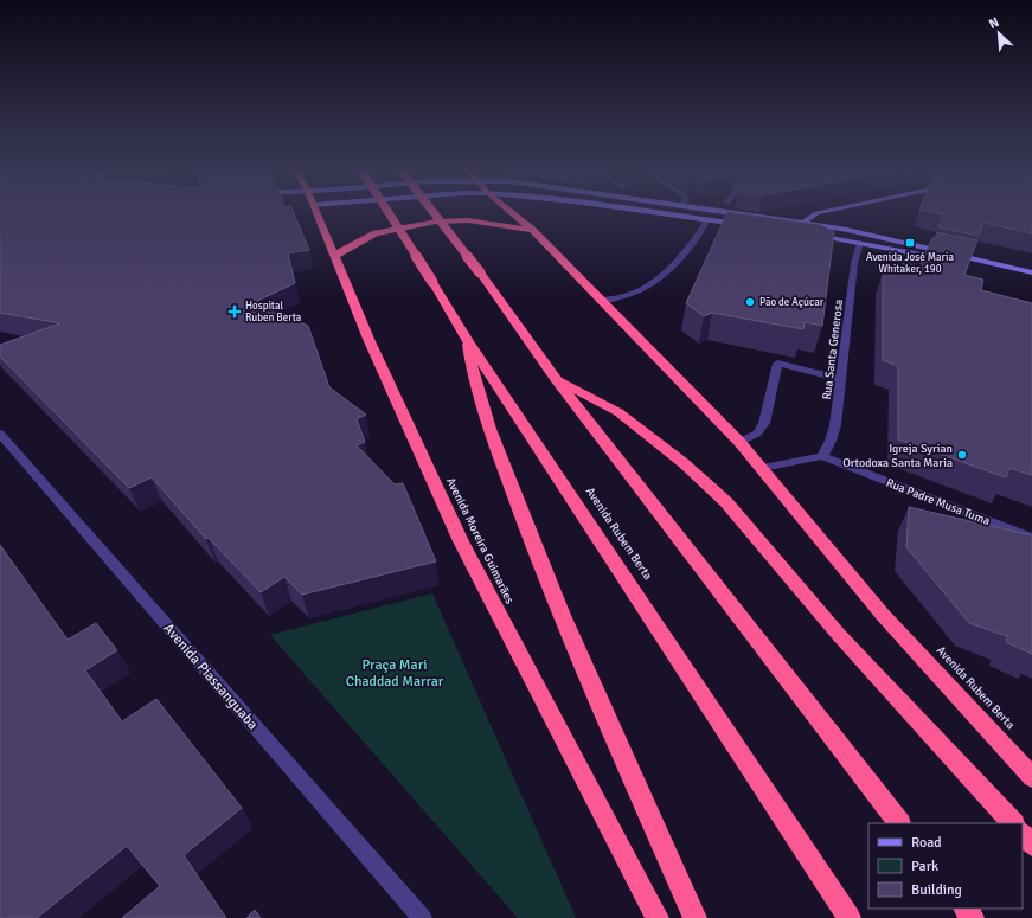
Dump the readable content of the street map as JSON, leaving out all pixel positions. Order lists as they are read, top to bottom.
{
  "streets": {
    "highway": ["Avenida Rubem Berta", "Avenida Moreira Guimarães"],
    "street": ["Rua Santa Generosa", "Rua Padre Musa Tuma", "Avenida Piassanguaba"]
  },
  "crossings": [
    ["Rua Santa Generosa", "Rua Padre Musa Tuma"]
  ],
  "parks": ["Praça Mari Chaddad Marrar"],
  "places": {
    "transit": ["Avenida José Maria Whitaker, 190"],
    "other": ["Pão de Açúcar", "Igreja Syrian Ortodoxa Santa Maria"],
    "health": ["Hospital Ruben Berta"]
  },
  "legend": ["Road", "Park", "Building"],
  "north": "top left"
}
